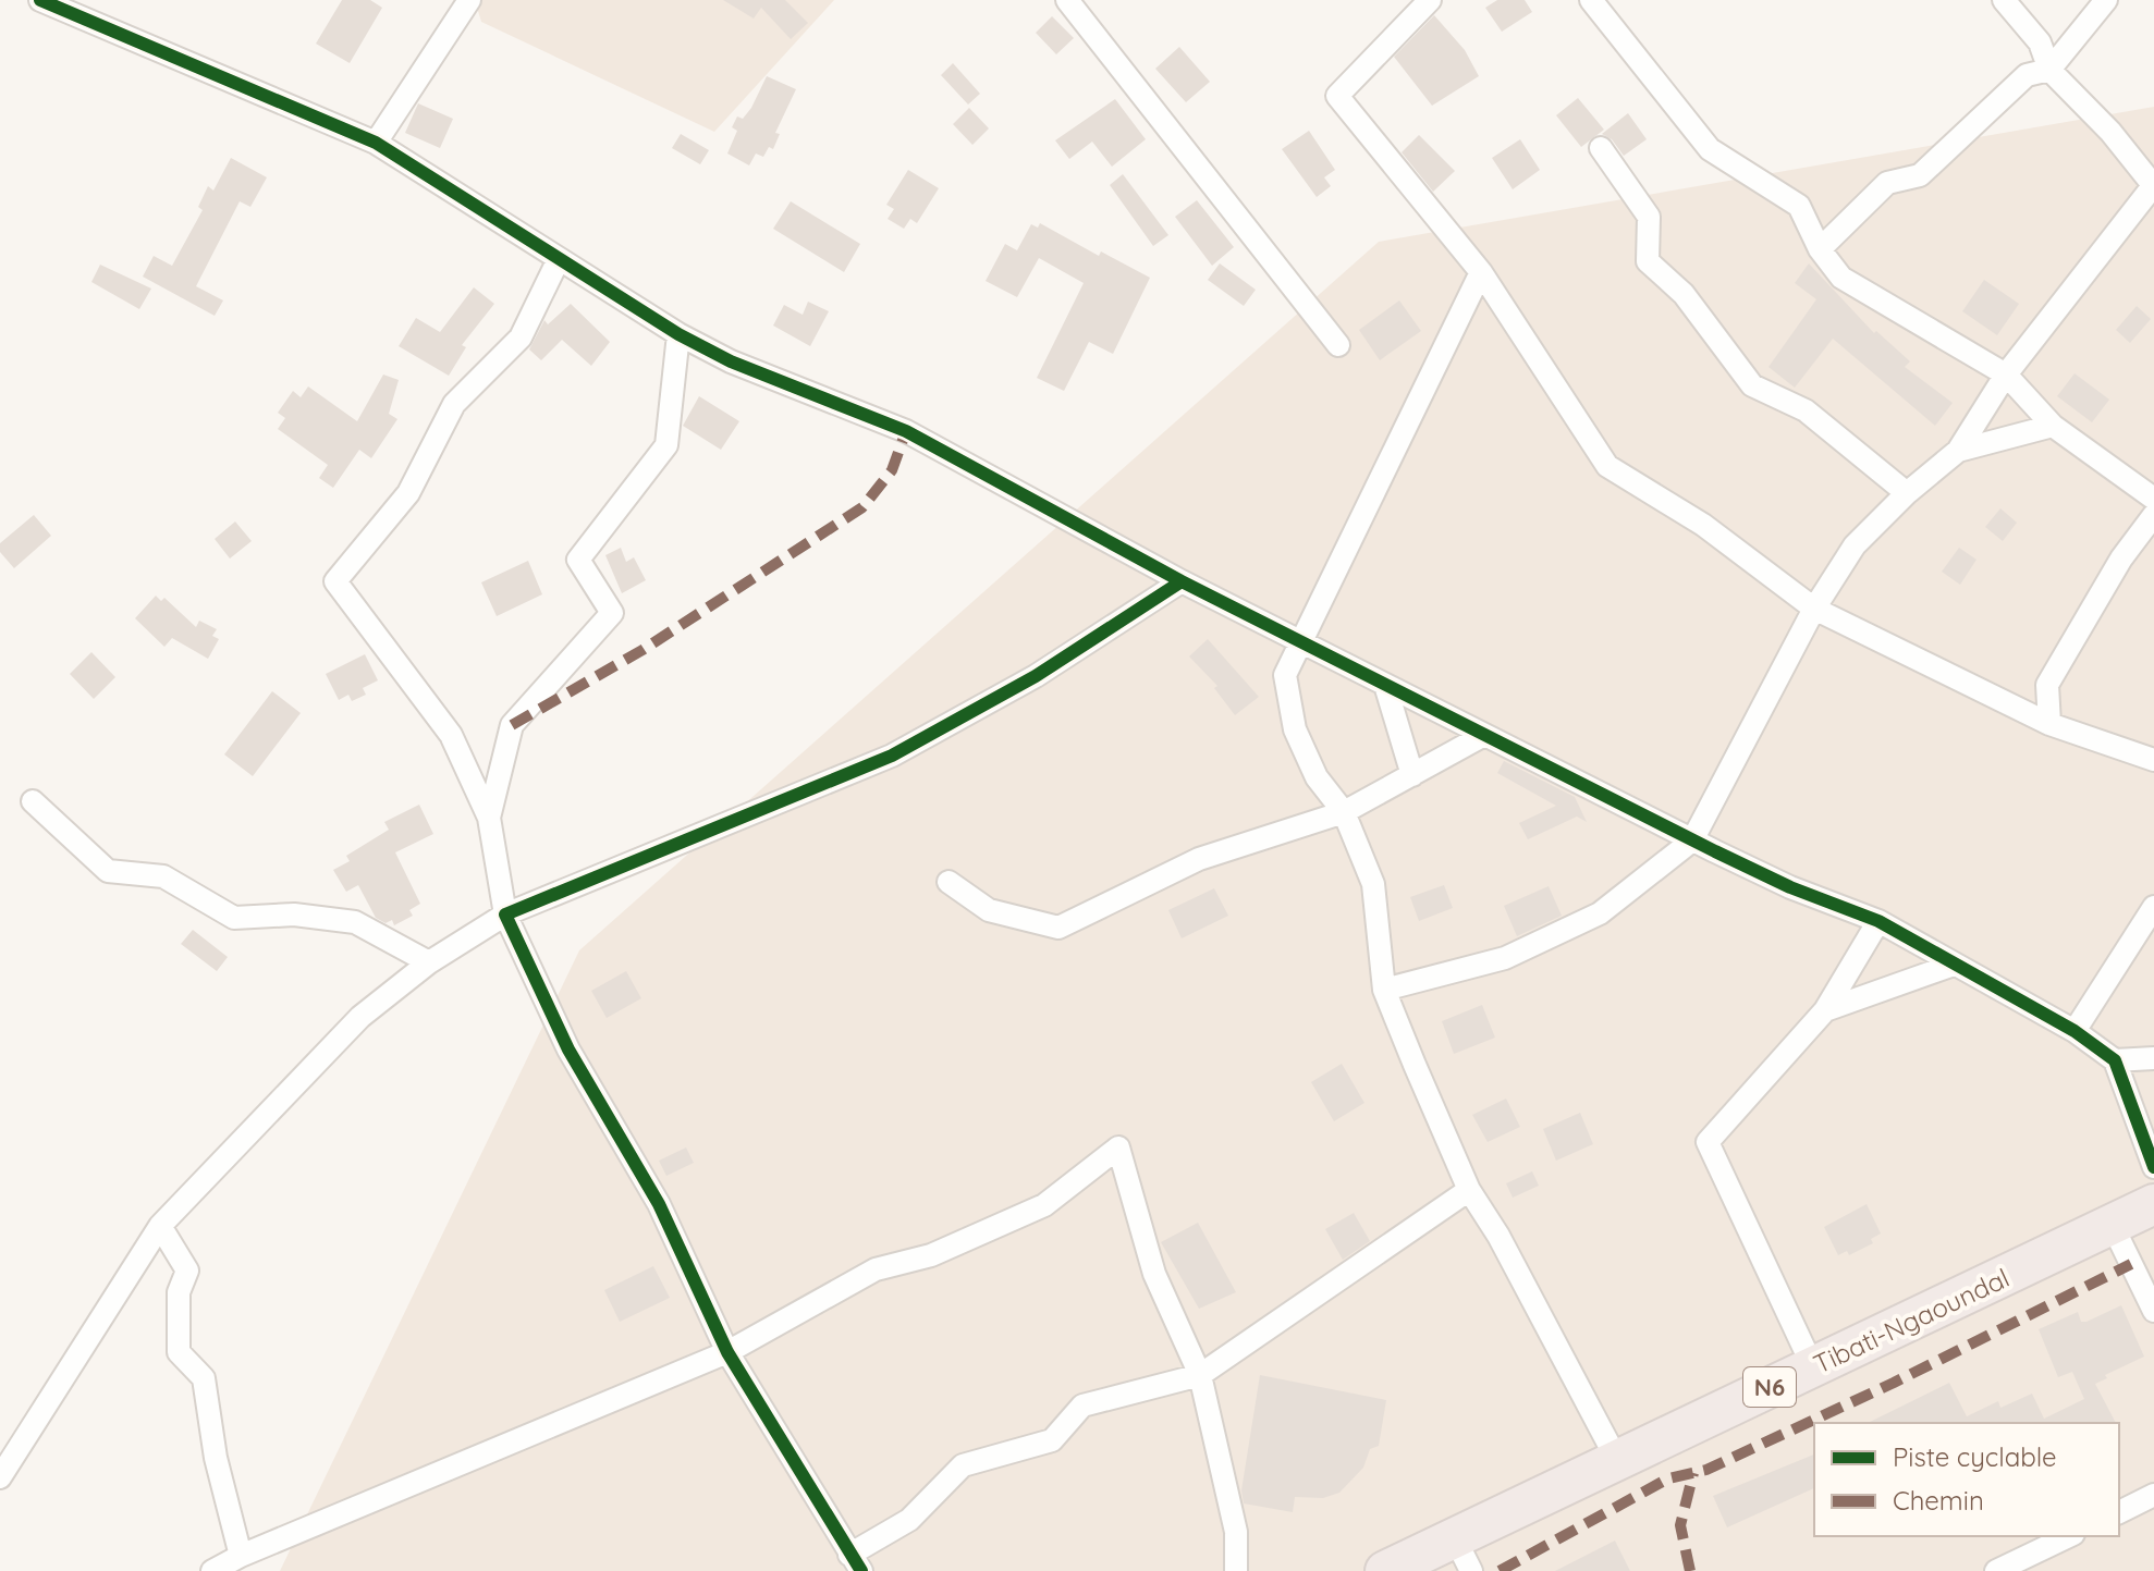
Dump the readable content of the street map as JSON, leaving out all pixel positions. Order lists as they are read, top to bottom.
{
  "streets": {
    "highway": ["Tibati-Ngaoundal", "N6"]
  },
  "legend": ["Piste cyclable", "Chemin"]
}
